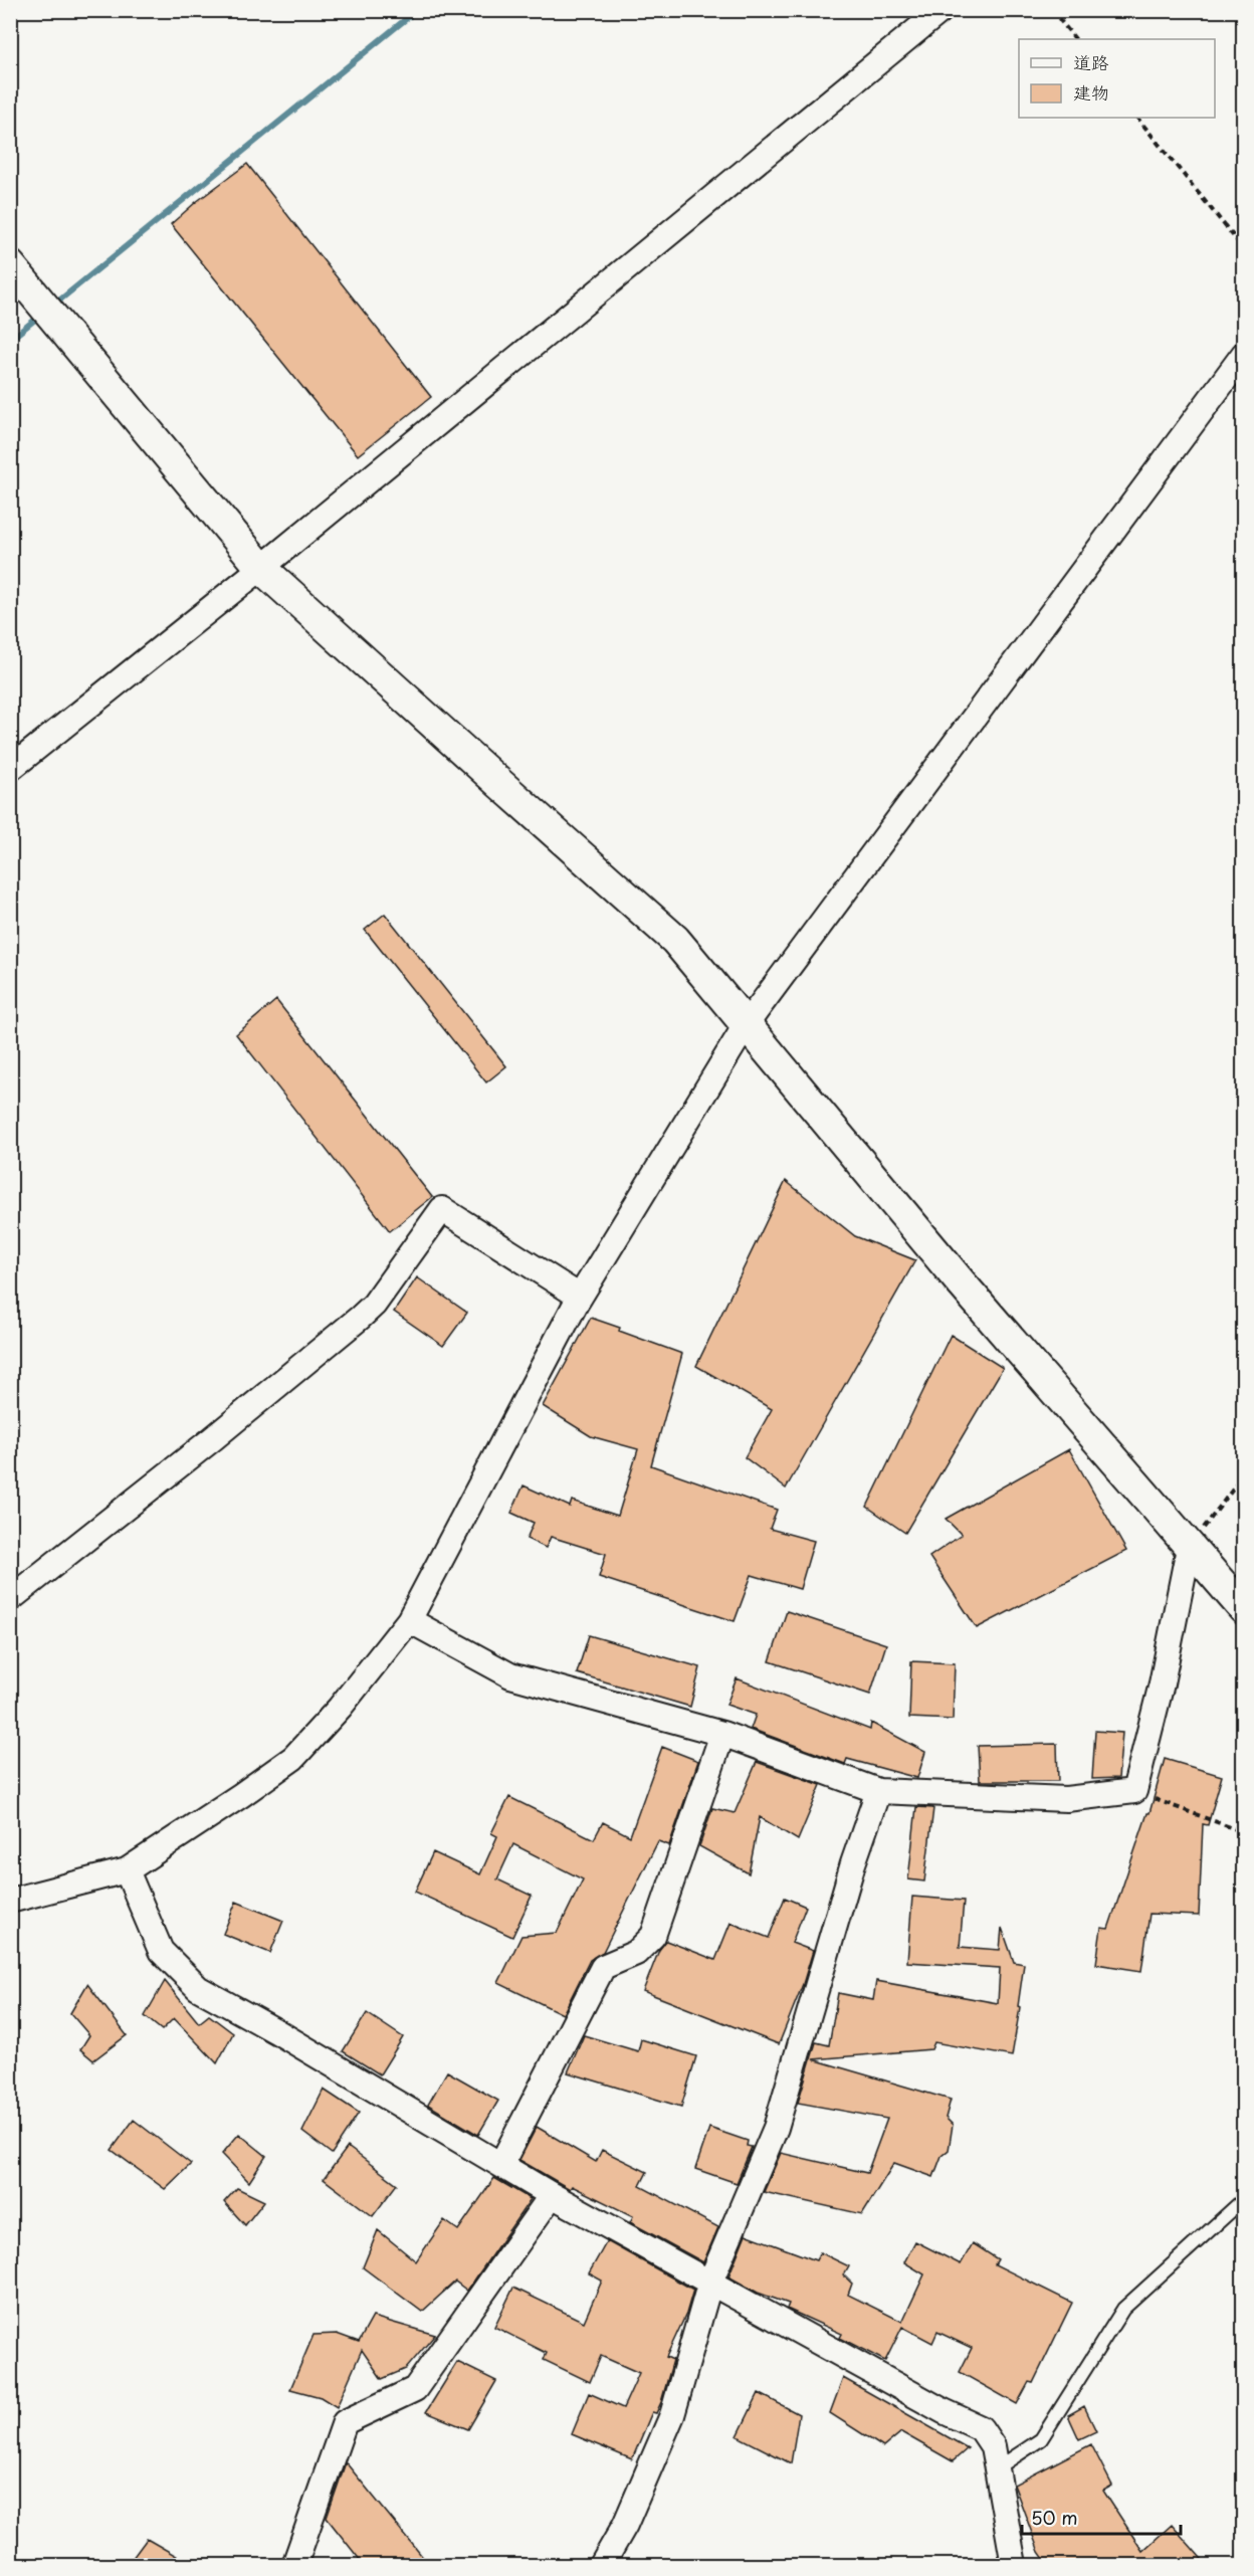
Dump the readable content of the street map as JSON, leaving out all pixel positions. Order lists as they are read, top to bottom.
{
  "legend": ["道路", "建物"],
  "scale_bar": "50 m"
}
